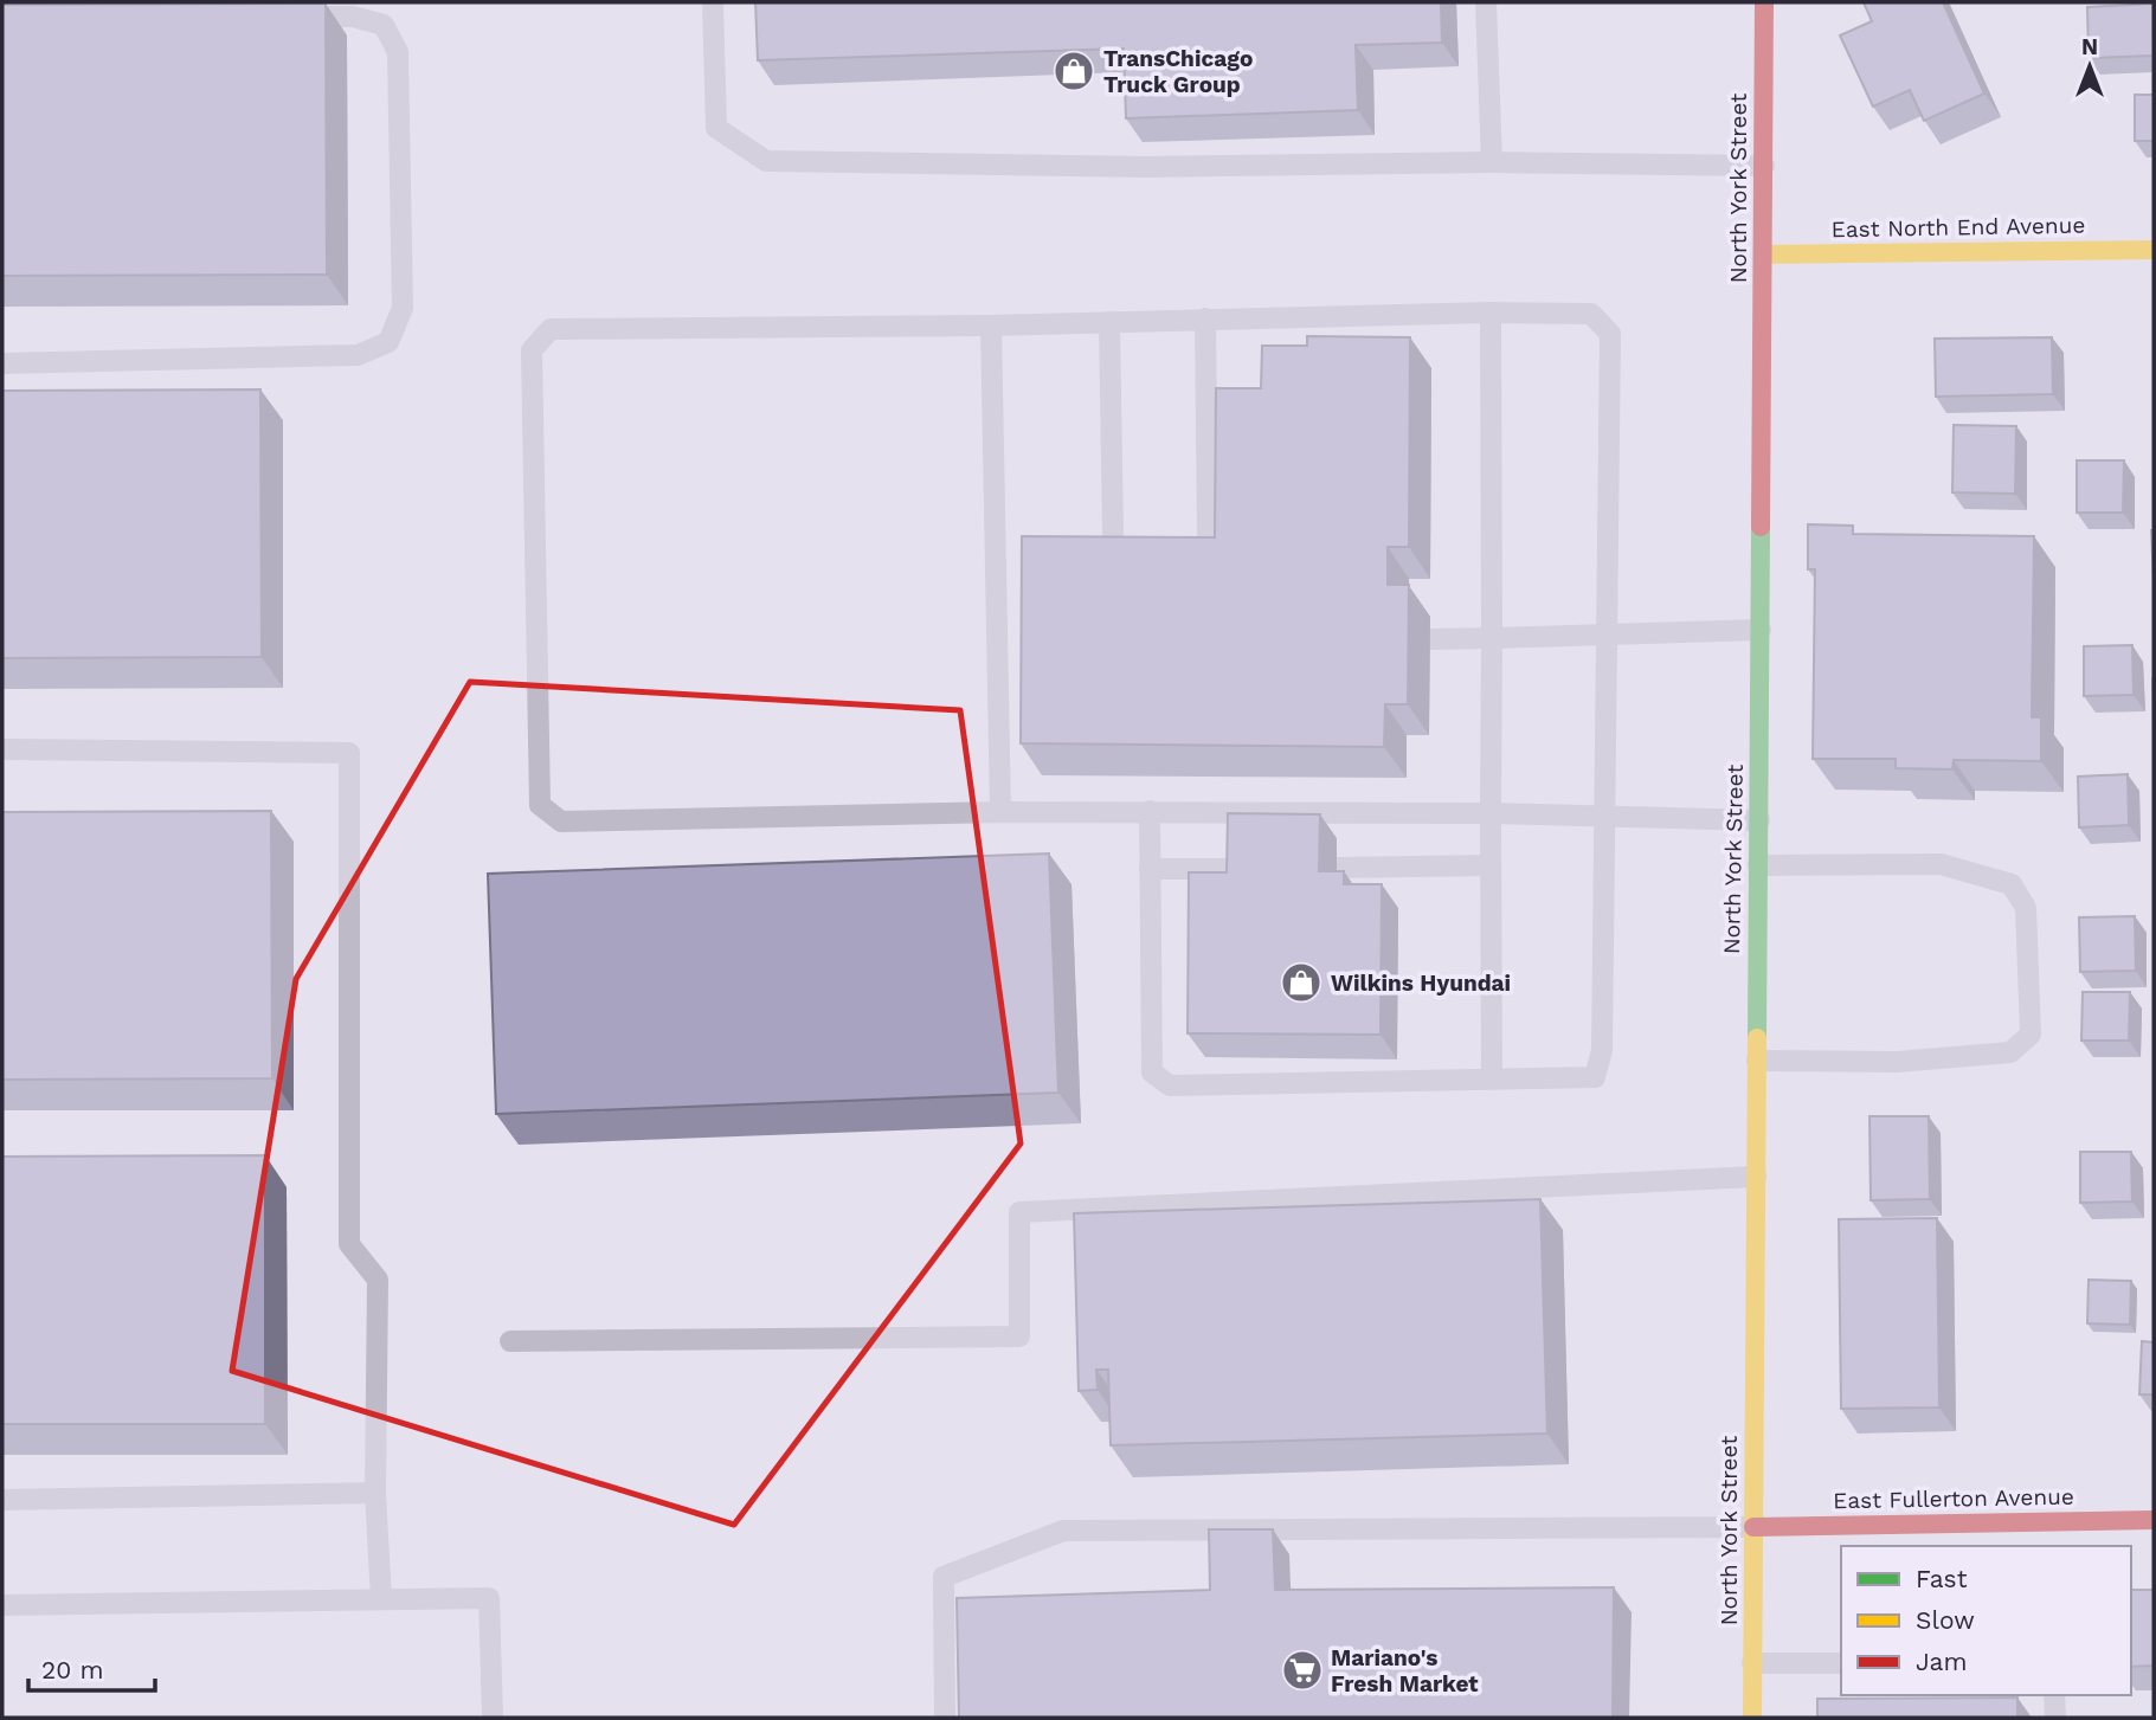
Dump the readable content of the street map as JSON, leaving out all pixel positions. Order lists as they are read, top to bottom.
{
  "streets": {
    "main road": ["North York Street", "East North End Avenue", "East Fullerton Avenue"]
  },
  "crossings": [
    ["North York Street", "East North End Avenue"],
    ["North York Street", "East Fullerton Avenue"]
  ],
  "places": {
    "shop": ["TransChicago Truck Group", "Wilkins Hyundai"],
    "supermarket": ["Mariano's Fresh Market"]
  },
  "legend": ["Fast", "Slow", "Jam"],
  "scale_bar": "20 m",
  "north": "top"
}
